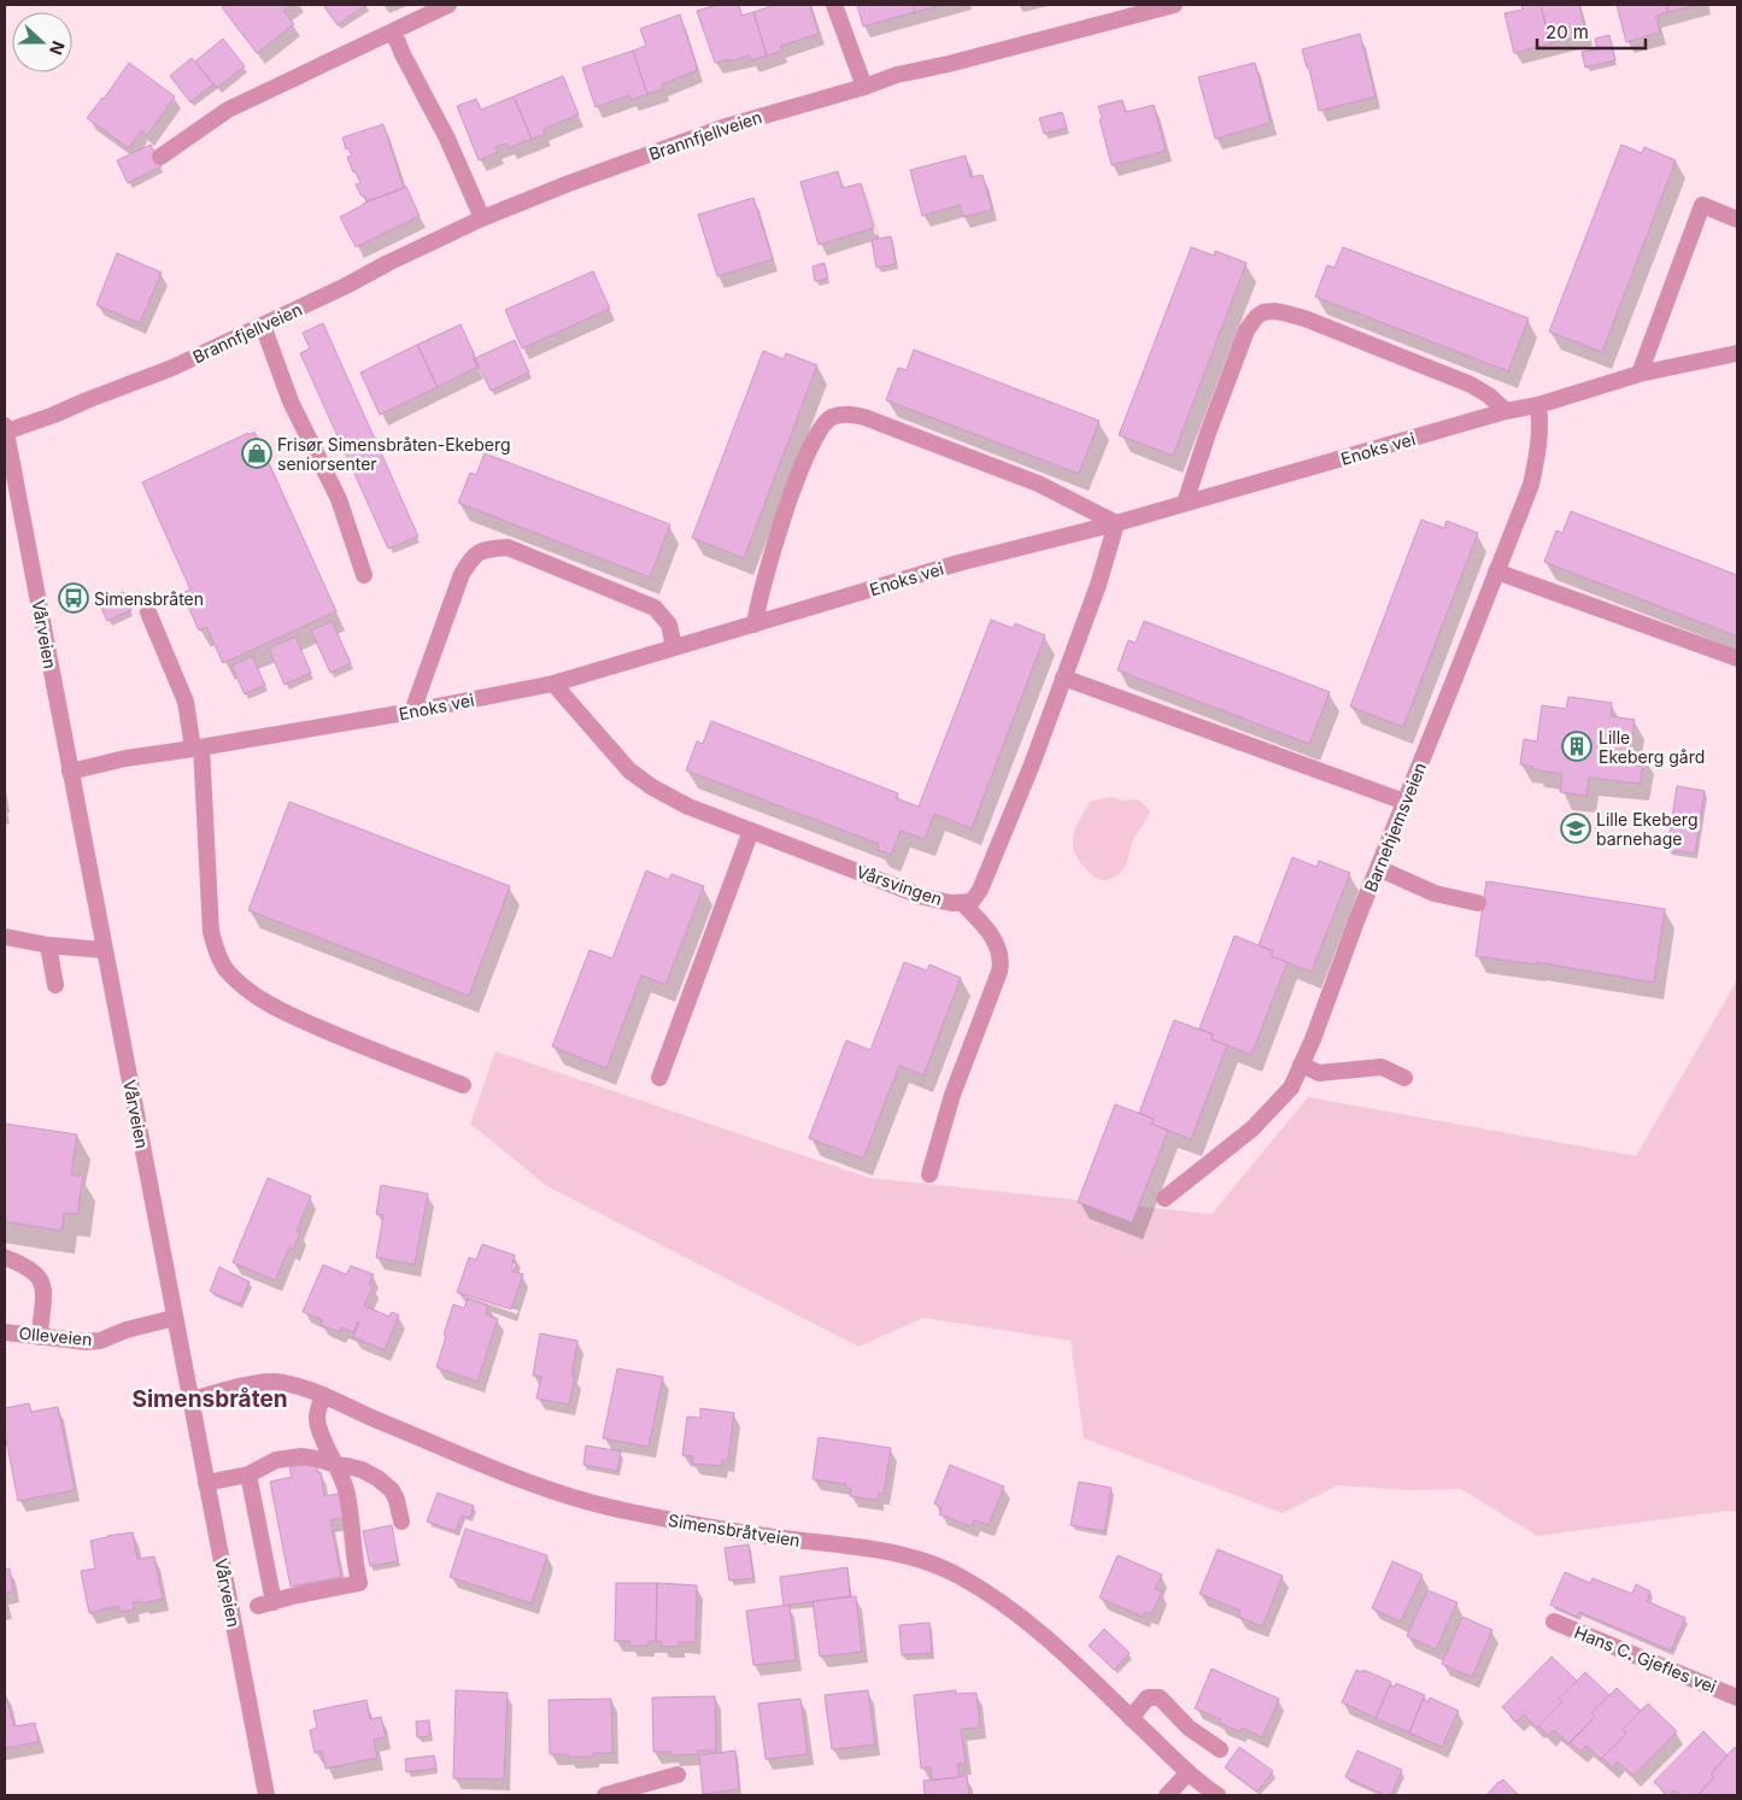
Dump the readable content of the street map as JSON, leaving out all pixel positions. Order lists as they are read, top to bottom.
{
  "streets": {
    "street": [
      "Brannfjellveien",
      "Enoks vei",
      "Vårveien",
      "Barnehjemsveien",
      "Vårsvingen",
      "Olleveien",
      "Simensbråtveien",
      "Hans C. Gjefles vei"
    ]
  },
  "crossings": [
    ["Brannfjellveien", "Vårveien"],
    ["Enoks vei", "Vårveien"],
    ["Enoks vei", "Barnehjemsveien"],
    ["Enoks vei", "Vårsvingen"],
    ["Vårveien", "Olleveien"],
    ["Vårveien", "Simensbråtveien"]
  ],
  "districts": ["Simensbråten"],
  "places": {
    "shop": ["Frisør Simensbråten-Ekeberg seniorsenter"],
    "bus stop": ["Simensbråten"],
    "building": ["Lille Ekeberg gård"],
    "school or university": ["Lille Ekeberg barnehage"]
  },
  "scale_bar": "20 m",
  "north": "right"
}
